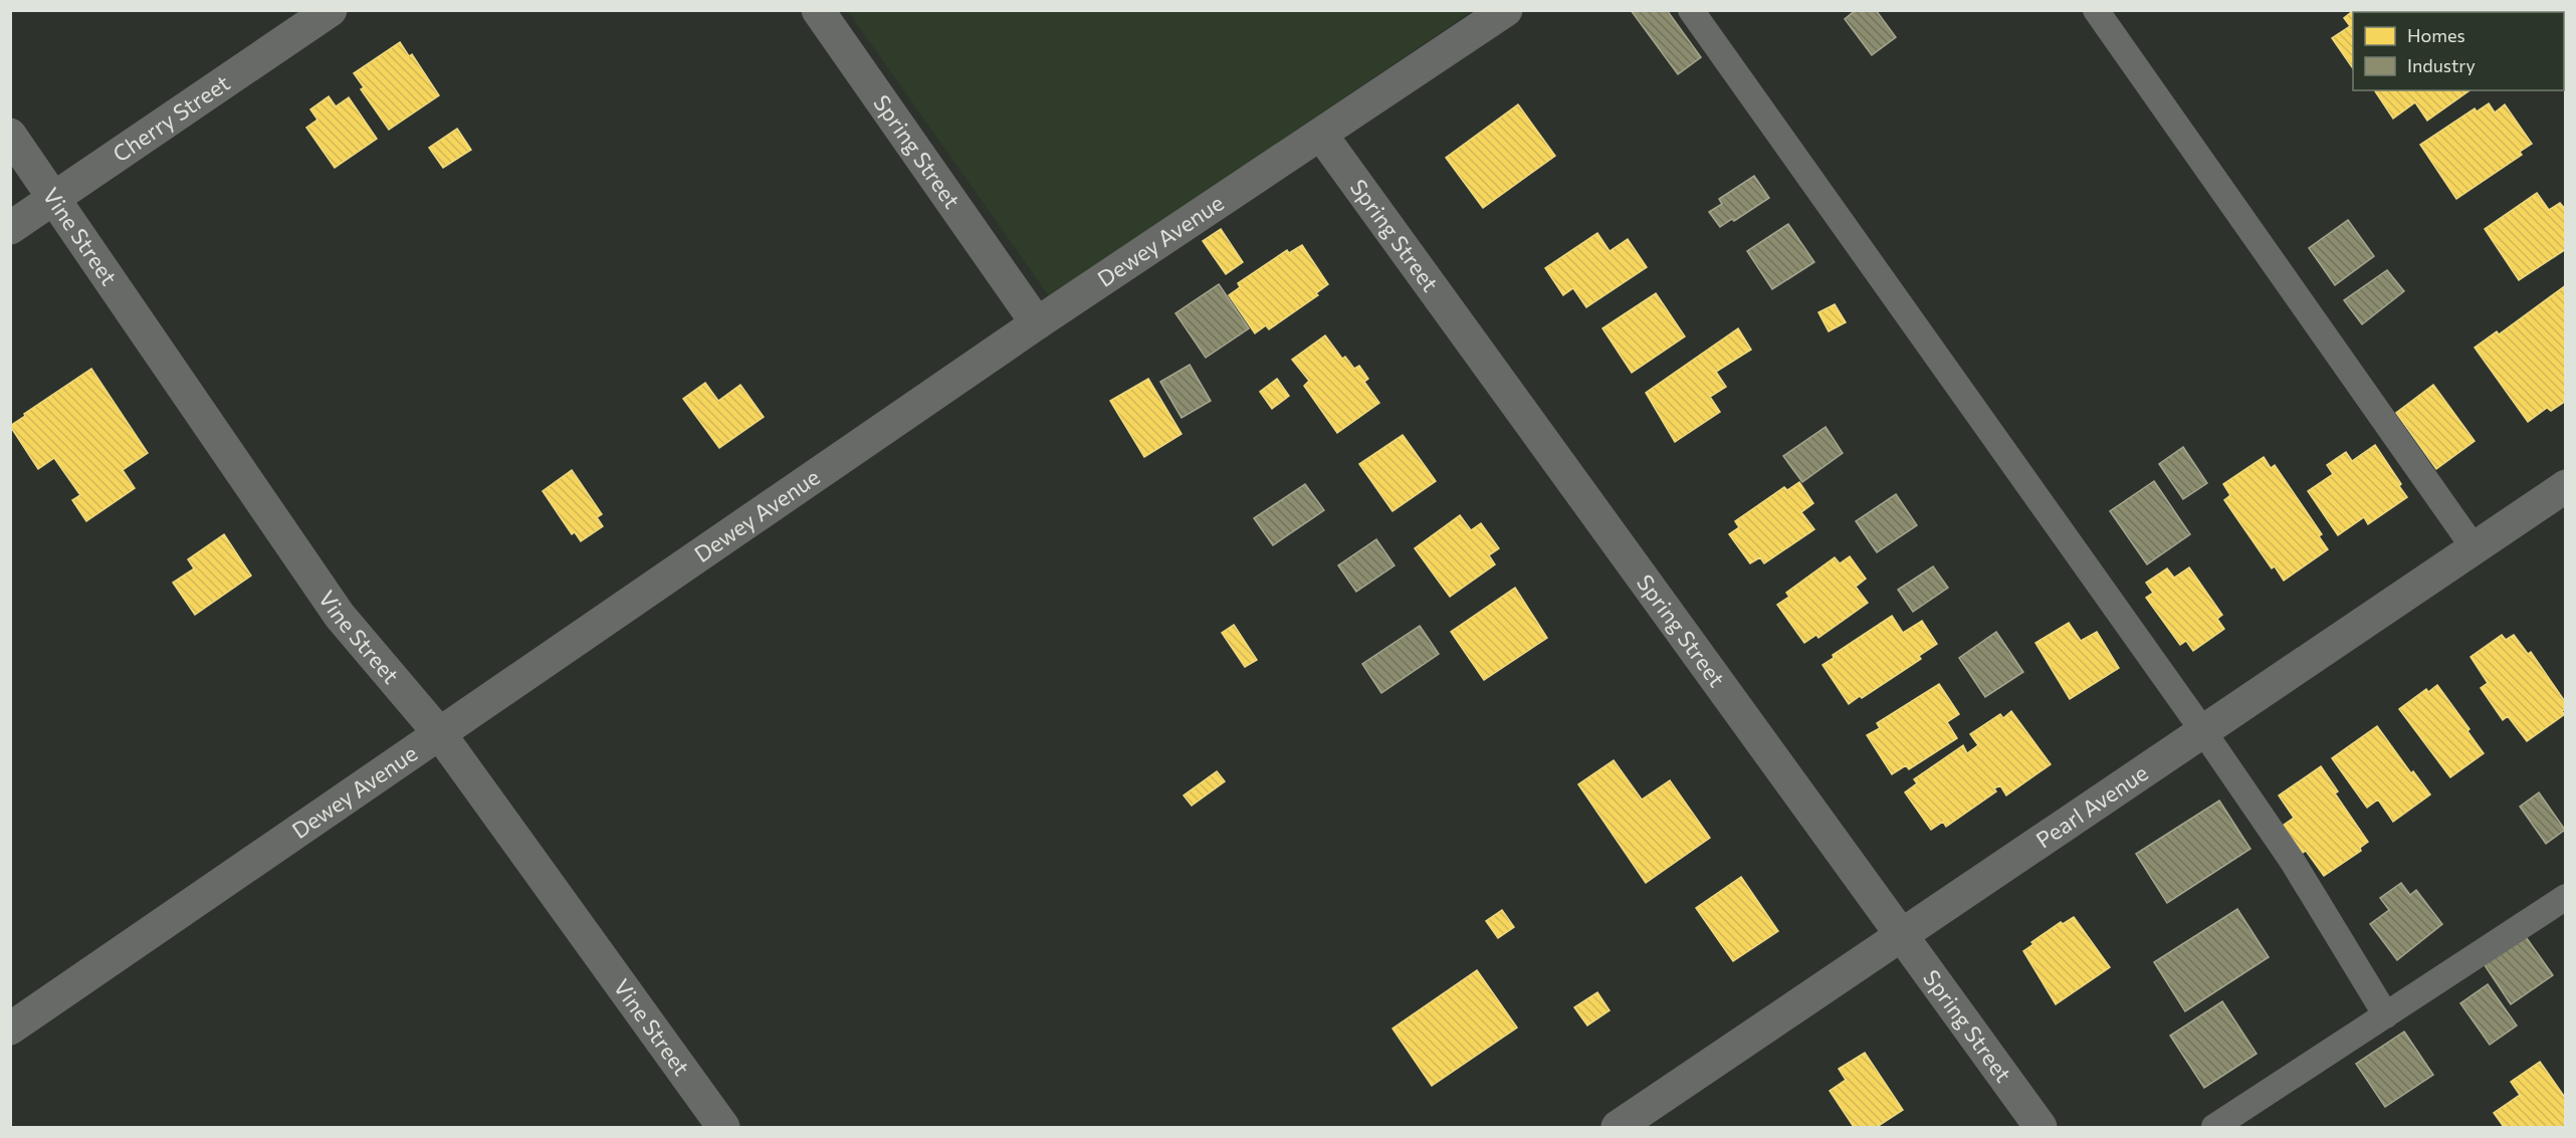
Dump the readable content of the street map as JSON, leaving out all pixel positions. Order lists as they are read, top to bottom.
{
  "streets": {
    "street": [
      "Cherry Street",
      "Spring Street",
      "Vine Street",
      "Dewey Avenue",
      "Pearl Avenue"
    ]
  },
  "crossings": [
    ["Cherry Street", "Vine Street"],
    ["Spring Street", "Dewey Avenue"],
    ["Spring Street", "Pearl Avenue"],
    ["Vine Street", "Dewey Avenue"]
  ],
  "legend": ["Homes", "Industry"]
}
